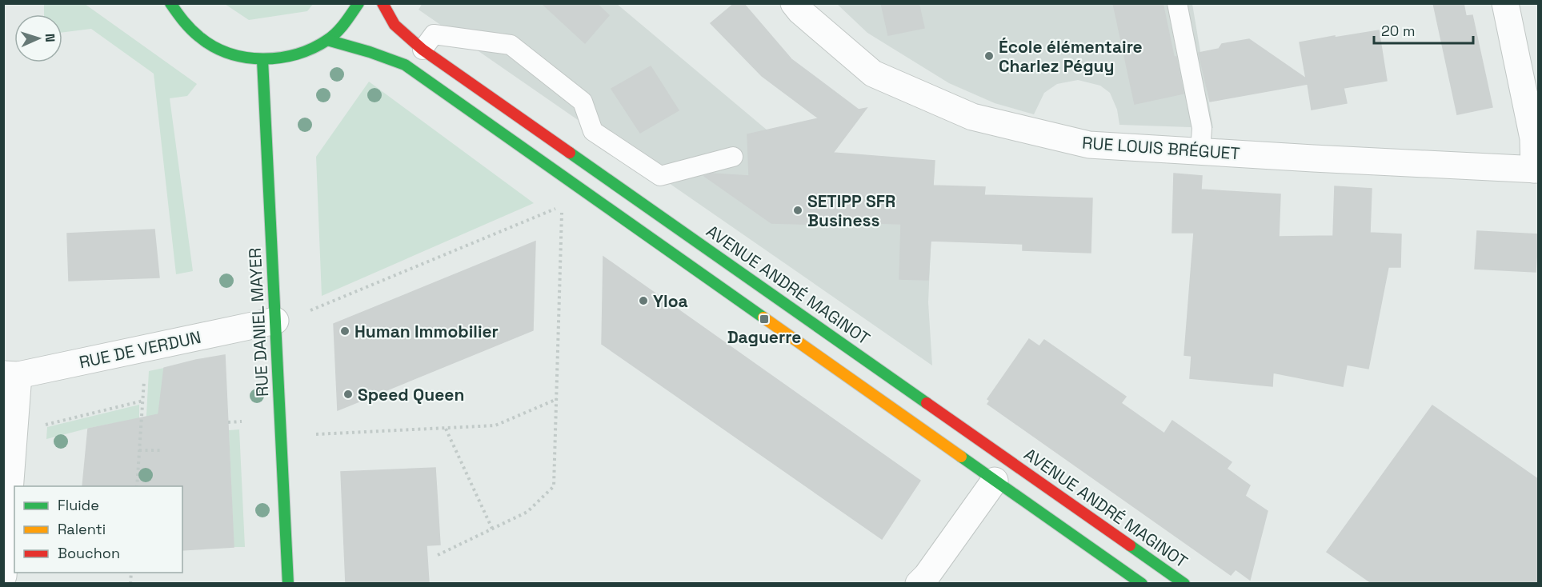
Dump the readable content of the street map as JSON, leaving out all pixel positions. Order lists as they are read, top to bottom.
{
  "streets": {
    "main road": ["AVENUE ANDRÉ MAGINOT", "RUE DANIEL MAYER"],
    "street": ["RUE LOUIS BRÉGUET", "RUE DE VERDUN"]
  },
  "crossings": [
    ["RUE DANIEL MAYER", "RUE DE VERDUN"]
  ],
  "places": {
    "other": [
      "École élémentaire Charlez Péguy",
      "SETIPP SFR Business",
      "Yloa",
      "Human Immobilier",
      "Speed Queen"
    ],
    "transit": ["Daguerre"]
  },
  "legend": ["Fluide", "Ralenti", "Bouchon"],
  "scale_bar": "20 m",
  "north": "right"
}
